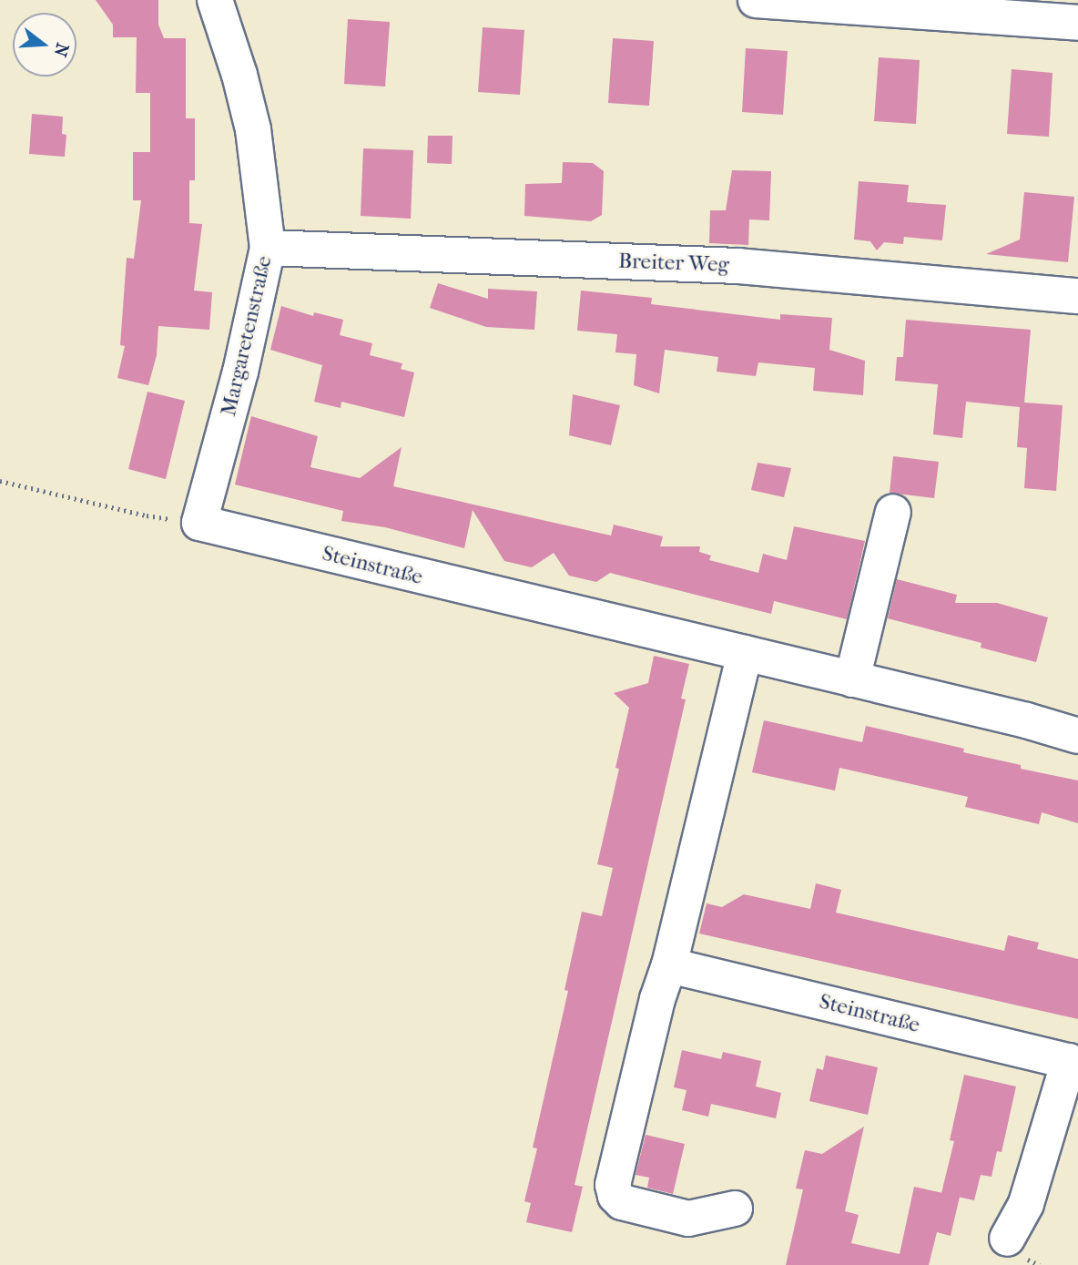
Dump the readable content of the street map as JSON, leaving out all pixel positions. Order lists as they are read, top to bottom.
{
  "streets": {
    "street": ["Breiter Weg", "Margaretenstraße", "Steinstraße"]
  },
  "crossings": [
    ["Breiter Weg", "Margaretenstraße"],
    ["Margaretenstraße", "Steinstraße"]
  ],
  "north": "right"
}
